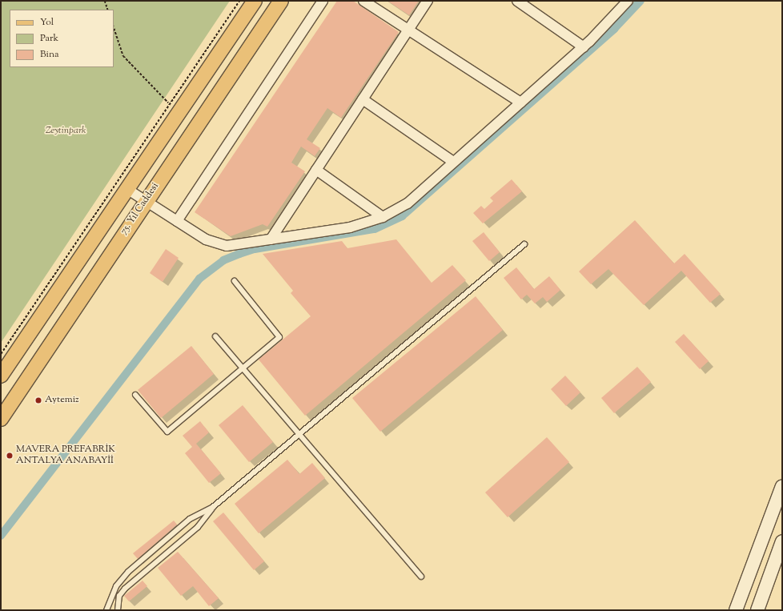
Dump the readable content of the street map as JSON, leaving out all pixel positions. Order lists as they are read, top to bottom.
{
  "streets": {
    "main road": ["75. Yıl Caddesi"]
  },
  "parks": ["Zeytinpark"],
  "places": ["Aytemiz", "MAVERA PREFABRİK ANTALYA ANABAYİİ"],
  "legend": ["Yol", "Park", "Bina"]
}
